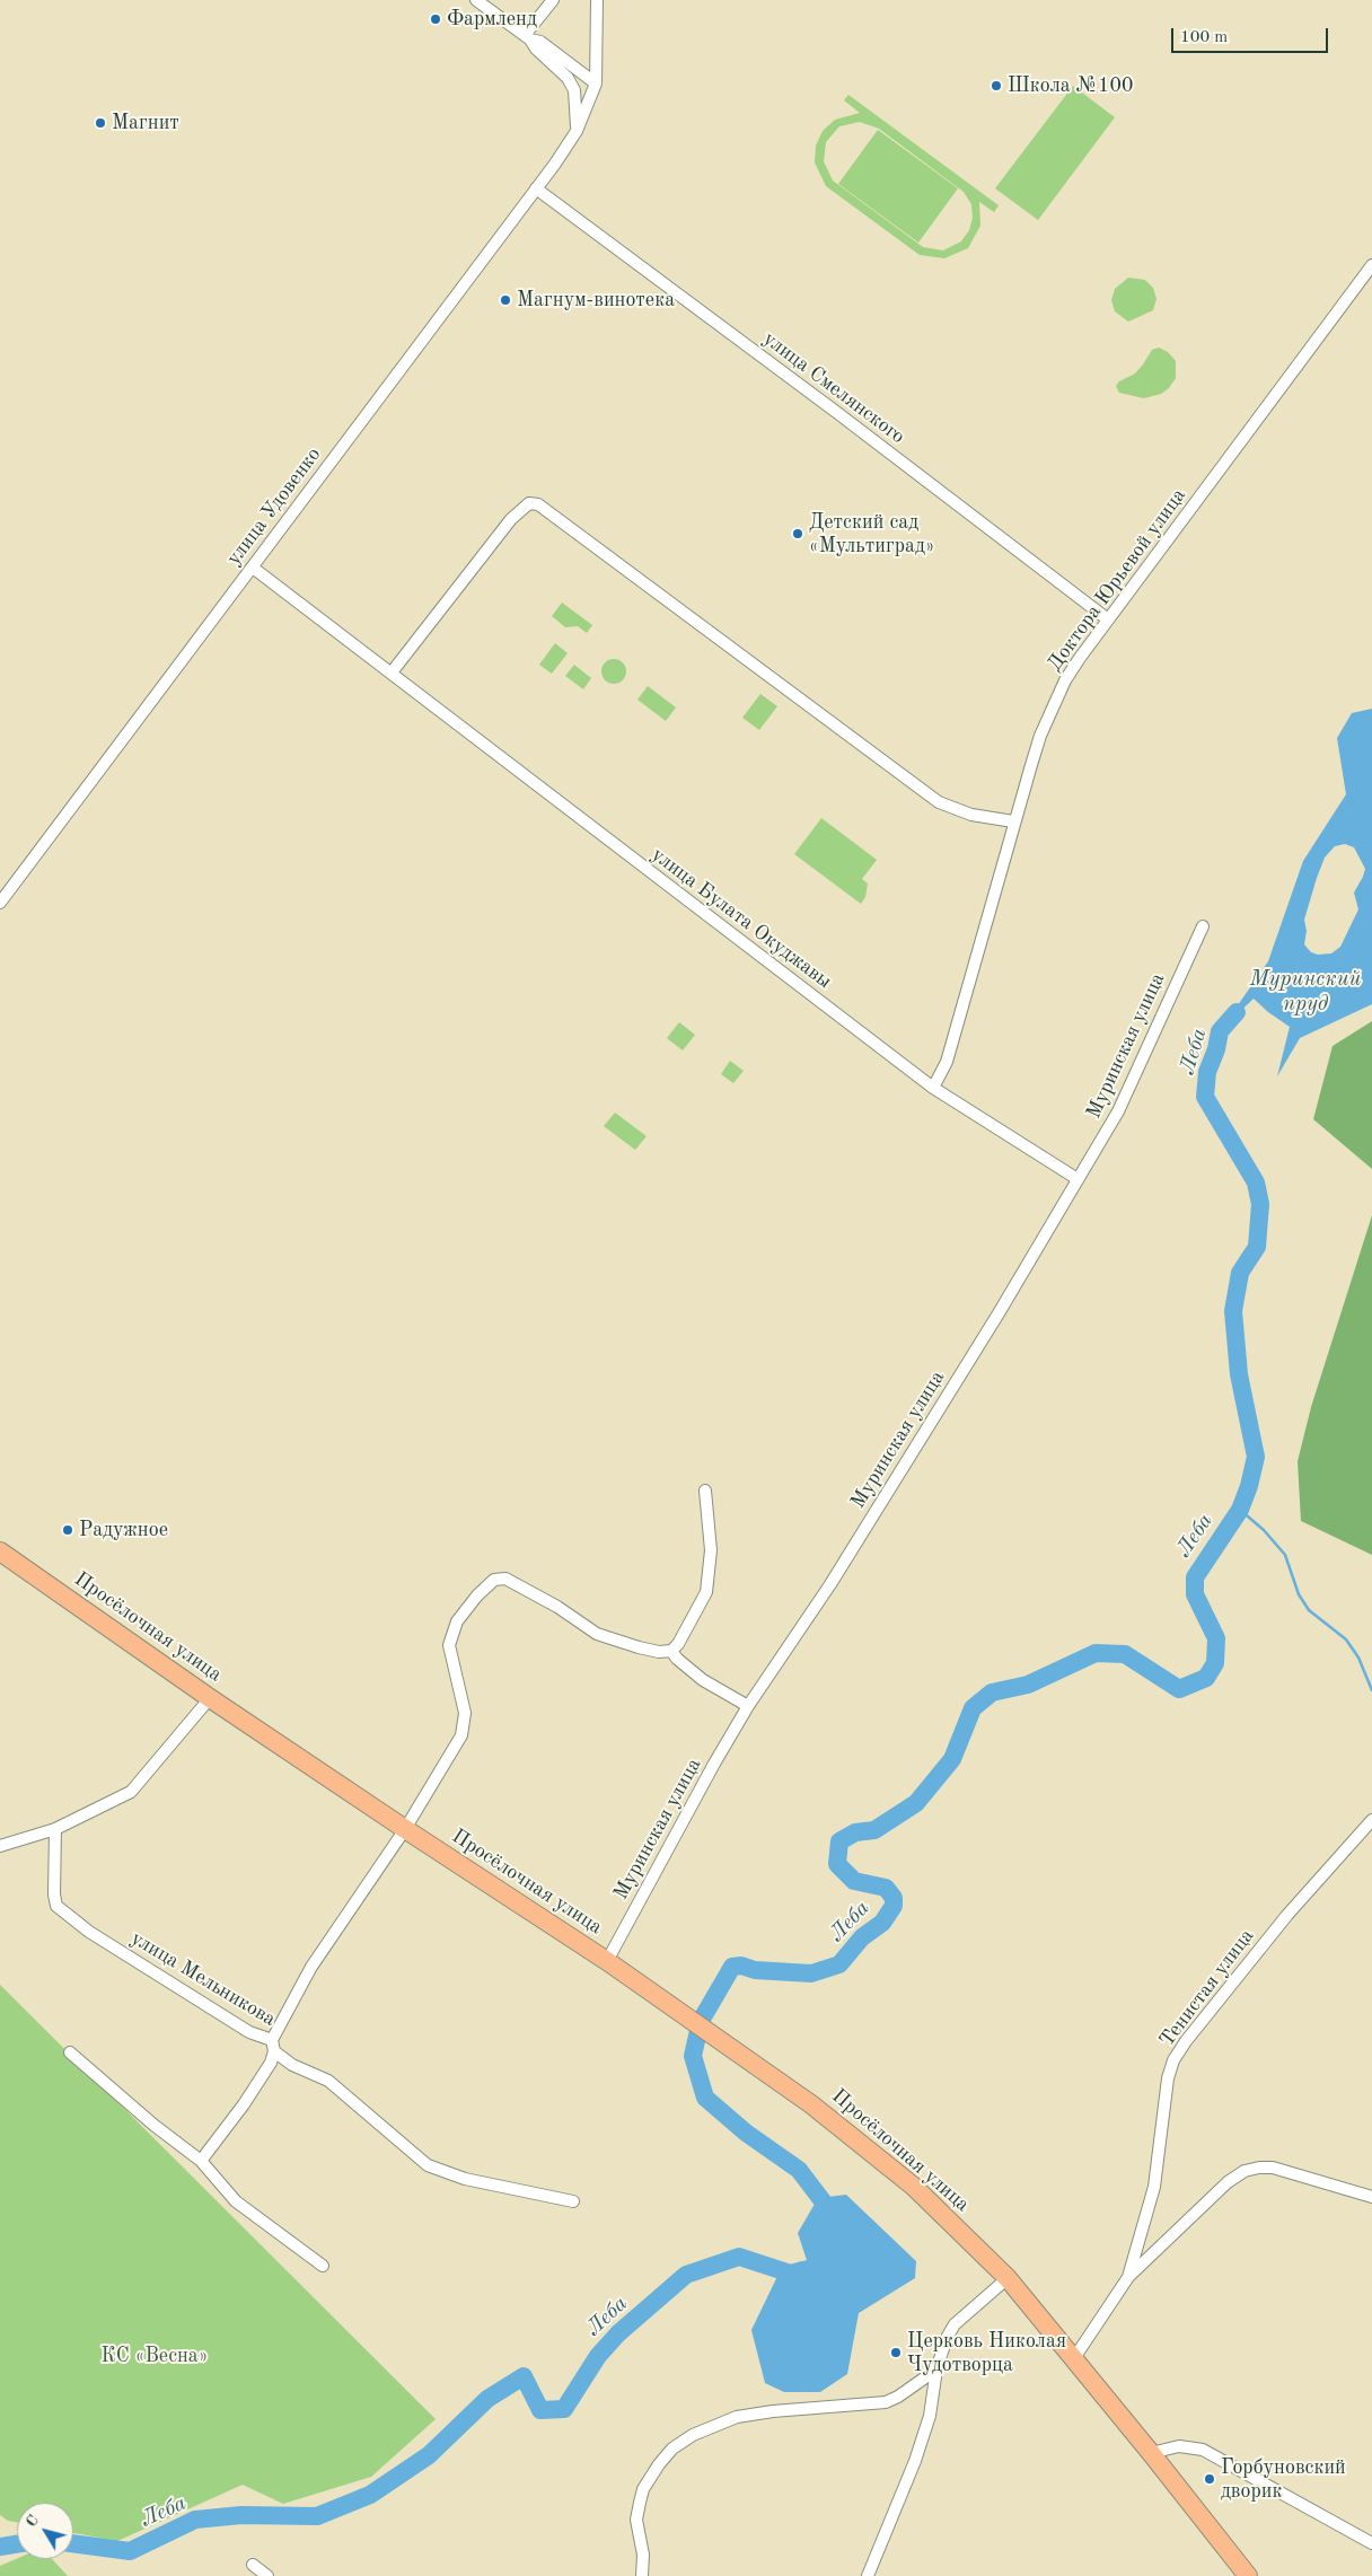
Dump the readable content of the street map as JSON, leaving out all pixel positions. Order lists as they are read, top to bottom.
{
  "streets": {
    "main road": ["Просёлочная улица"],
    "street": [
      "улица Смелянского",
      "улица Удовенко",
      "Доктора Юрьевой улица",
      "улица Булата Окуджавы",
      "Муринская улица",
      "улица Мельникова",
      "Тенистая улица"
    ]
  },
  "crossings": [
    ["улица Смелянского", "улица Удовенко"],
    ["улица Смелянского", "Доктора Юрьевой улица"],
    ["улица Удовенко", "улица Булата Окуджавы"],
    ["Доктора Юрьевой улица", "улица Булата Окуджавы"],
    ["улица Булата Окуджавы", "Муринская улица"],
    ["Муринская улица", "Просёлочная улица"]
  ],
  "water": ["Муринский пруд", "Леба"],
  "parks": ["КС «Весна»"],
  "places": [
    "Фармленд",
    "Школа №100",
    "Магнит",
    "Магнум-винотека",
    "Детский сад «Мультиград»",
    "Радужное",
    "Церковь Николая Чудотворца",
    "Горбуновский дворик"
  ],
  "scale_bar": "100 m",
  "north": "top left"
}
